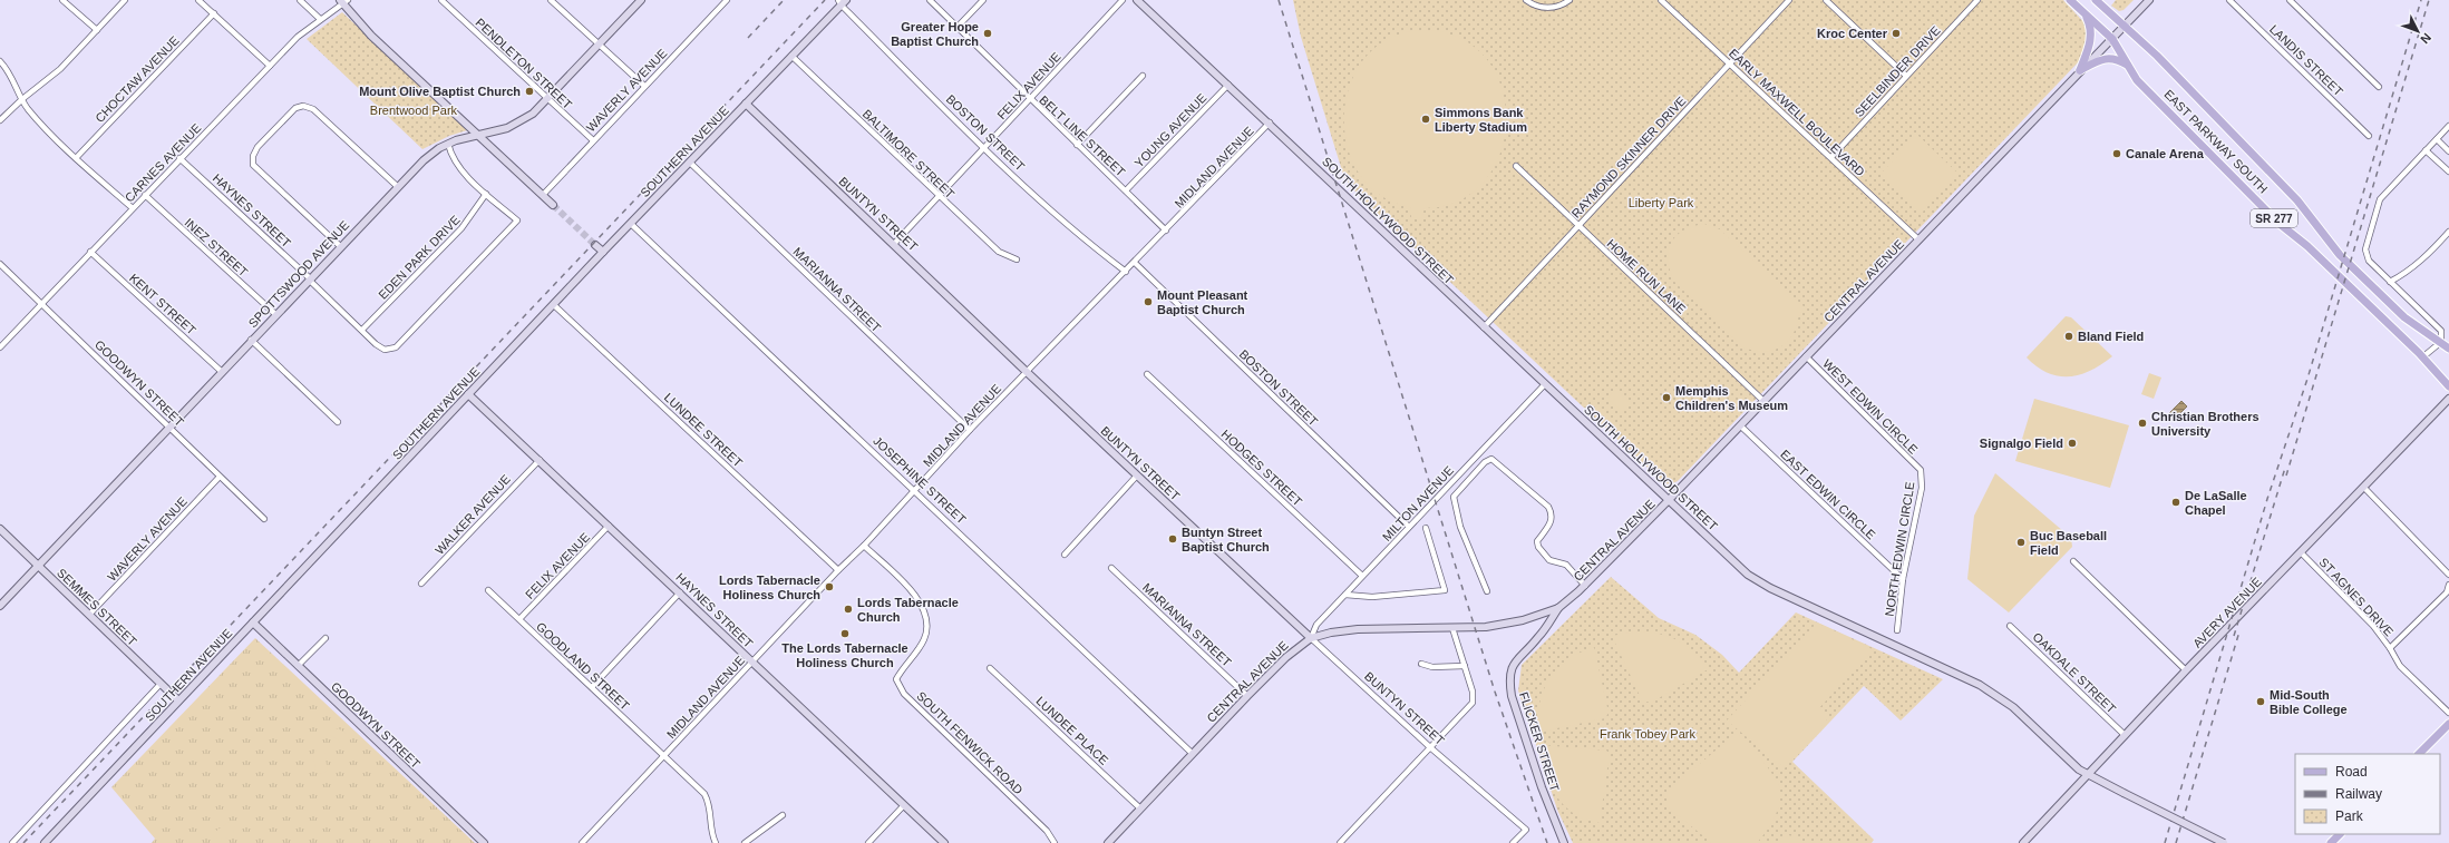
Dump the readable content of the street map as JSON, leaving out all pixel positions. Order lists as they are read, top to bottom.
{
  "streets": {
    "main road": [
      "EAST PARKWAY SOUTH",
      "SOUTHERN AVENUE",
      "HAYNES STREET",
      "BUNTYN STREET",
      "SR 277",
      "SOUTH HOLLYWOOD STREET",
      "SPOTTSWOOD AVENUE",
      "CENTRAL AVENUE",
      "GOODWYN STREET",
      "SEMMES STREET",
      "AVERY AVENUE",
      "FLICKER STREET"
    ],
    "street": [
      "LANDIS STREET",
      "PENDLETON STREET",
      "SEELBINDER DRIVE",
      "CHOCTAW AVENUE",
      "FELIX AVENUE",
      "WAVERLY AVENUE",
      "EARLY MAXWELL BOULEVARD",
      "YOUNG AVENUE",
      "BOSTON STREET",
      "BELT LINE STREET",
      "BALTIMORE STREET",
      "RAYMOND SKINNER DRIVE",
      "CARNES AVENUE",
      "MIDLAND AVENUE",
      "INEZ STREET",
      "EDEN PARK DRIVE",
      "HOME RUN LANE",
      "MARIANNA STREET",
      "KENT STREET",
      "WEST EDWIN CIRCLE",
      "LUNDEE STREET",
      "HODGES STREET",
      "JOSEPHINE STREET",
      "EAST EDWIN CIRCLE",
      "MILTON AVENUE",
      "WALKER AVENUE",
      "NORTH EDWIN CIRCLE",
      "ST AGNES DRIVE",
      "GOODLAND STREET",
      "OAKDALE STREET",
      "LUNDEE PLACE",
      "SOUTH FENWICK ROAD"
    ]
  },
  "crossings": [
    ["PENDLETON STREET", "WAVERLY AVENUE"],
    ["PENDLETON STREET", "SPOTTSWOOD AVENUE"],
    ["SEELBINDER DRIVE", "EARLY MAXWELL BOULEVARD"],
    ["FELIX AVENUE", "BOSTON STREET"],
    ["FELIX AVENUE", "BELT LINE STREET"],
    ["FELIX AVENUE", "BALTIMORE STREET"],
    ["FELIX AVENUE", "HAYNES STREET"],
    ["FELIX AVENUE", "BUNTYN STREET"],
    ["FELIX AVENUE", "GOODLAND STREET"],
    ["WAVERLY AVENUE", "GOODWYN STREET"],
    ["WAVERLY AVENUE", "SEMMES STREET"],
    ["EARLY MAXWELL BOULEVARD", "RAYMOND SKINNER DRIVE"],
    ["EARLY MAXWELL BOULEVARD", "CENTRAL AVENUE"],
    ["YOUNG AVENUE", "BELT LINE STREET"],
    ["YOUNG AVENUE", "SOUTH HOLLYWOOD STREET"],
    ["BOSTON STREET", "SOUTHERN AVENUE"],
    ["BOSTON STREET", "MIDLAND AVENUE"],
    ["BOSTON STREET", "MILTON AVENUE"],
    ["BELT LINE STREET", "MIDLAND AVENUE"],
    ["EAST PARKWAY SOUTH", "CENTRAL AVENUE"],
    ["SOUTHERN AVENUE", "BALTIMORE STREET"],
    ["SOUTHERN AVENUE", "HAYNES STREET"],
    ["SOUTHERN AVENUE", "BUNTYN STREET"],
    ["SOUTHERN AVENUE", "MARIANNA STREET"],
    ["SOUTHERN AVENUE", "GOODWYN STREET"],
    ["SOUTHERN AVENUE", "LUNDEE STREET"],
    ["SOUTHERN AVENUE", "JOSEPHINE STREET"],
    ["SOUTHERN AVENUE", "SEMMES STREET"],
    ["RAYMOND SKINNER DRIVE", "SOUTH HOLLYWOOD STREET"],
    ["RAYMOND SKINNER DRIVE", "HOME RUN LANE"],
    ["CARNES AVENUE", "HAYNES STREET"],
    ["CARNES AVENUE", "INEZ STREET"],
    ["CARNES AVENUE", "KENT STREET"],
    ["CARNES AVENUE", "GOODWYN STREET"],
    ["MIDLAND AVENUE", "HAYNES STREET"],
    ["MIDLAND AVENUE", "BUNTYN STREET"],
    ["MIDLAND AVENUE", "SOUTH HOLLYWOOD STREET"],
    ["MIDLAND AVENUE", "MARIANNA STREET"],
    ["MIDLAND AVENUE", "LUNDEE STREET"],
    ["MIDLAND AVENUE", "JOSEPHINE STREET"],
    ["MIDLAND AVENUE", "GOODLAND STREET"],
    ["MIDLAND AVENUE", "SOUTH FENWICK ROAD"],
    ["HAYNES STREET", "EDEN PARK DRIVE"],
    ["HAYNES STREET", "SPOTTSWOOD AVENUE"],
    ["HAYNES STREET", "WALKER AVENUE"],
    ["BUNTYN STREET", "CENTRAL AVENUE"],
    ["BUNTYN STREET", "MILTON AVENUE"],
    ["SOUTH HOLLYWOOD STREET", "CENTRAL AVENUE"],
    ["SOUTH HOLLYWOOD STREET", "MILTON AVENUE"],
    ["SOUTH HOLLYWOOD STREET", "AVERY AVENUE"],
    ["INEZ STREET", "SPOTTSWOOD AVENUE"],
    ["SPOTTSWOOD AVENUE", "KENT STREET"],
    ["SPOTTSWOOD AVENUE", "GOODWYN STREET"],
    ["SPOTTSWOOD AVENUE", "SEMMES STREET"],
    ["HOME RUN LANE", "CENTRAL AVENUE"],
    ["CENTRAL AVENUE", "MARIANNA STREET"],
    ["CENTRAL AVENUE", "WEST EDWIN CIRCLE"],
    ["CENTRAL AVENUE", "JOSEPHINE STREET"],
    ["CENTRAL AVENUE", "EAST EDWIN CIRCLE"],
    ["CENTRAL AVENUE", "MILTON AVENUE"],
    ["CENTRAL AVENUE", "LUNDEE PLACE"],
    ["CENTRAL AVENUE", "FLICKER STREET"],
    ["WEST EDWIN CIRCLE", "NORTH EDWIN CIRCLE"],
    ["HODGES STREET", "MILTON AVENUE"],
    ["EAST EDWIN CIRCLE", "NORTH EDWIN CIRCLE"],
    ["ST AGNES DRIVE", "AVERY AVENUE"],
    ["AVERY AVENUE", "OAKDALE STREET"]
  ],
  "parks": ["Brentwood Park", "Liberty Park", "Frank Tobey Park"],
  "places": [
    "Greater Hope Baptist Church",
    "Kroc Center",
    "Mount Olive Baptist Church",
    "Simmons Bank Liberty Stadium",
    "Canale Arena",
    "Mount Pleasant Baptist Church",
    "Bland Field",
    "Memphis Children's Museum",
    "Christian Brothers University",
    "Signalgo Field",
    "De LaSalle Chapel",
    "Buntyn Street Baptist Church",
    "Buc Baseball Field",
    "Lords Tabernacle Holiness Church",
    "Lords Tabernacle Church",
    "The Lords Tabernacle Holiness Church",
    "Mid-South Bible College"
  ],
  "legend": ["Road", "Railway", "Park"],
  "north": "bottom right"
}
